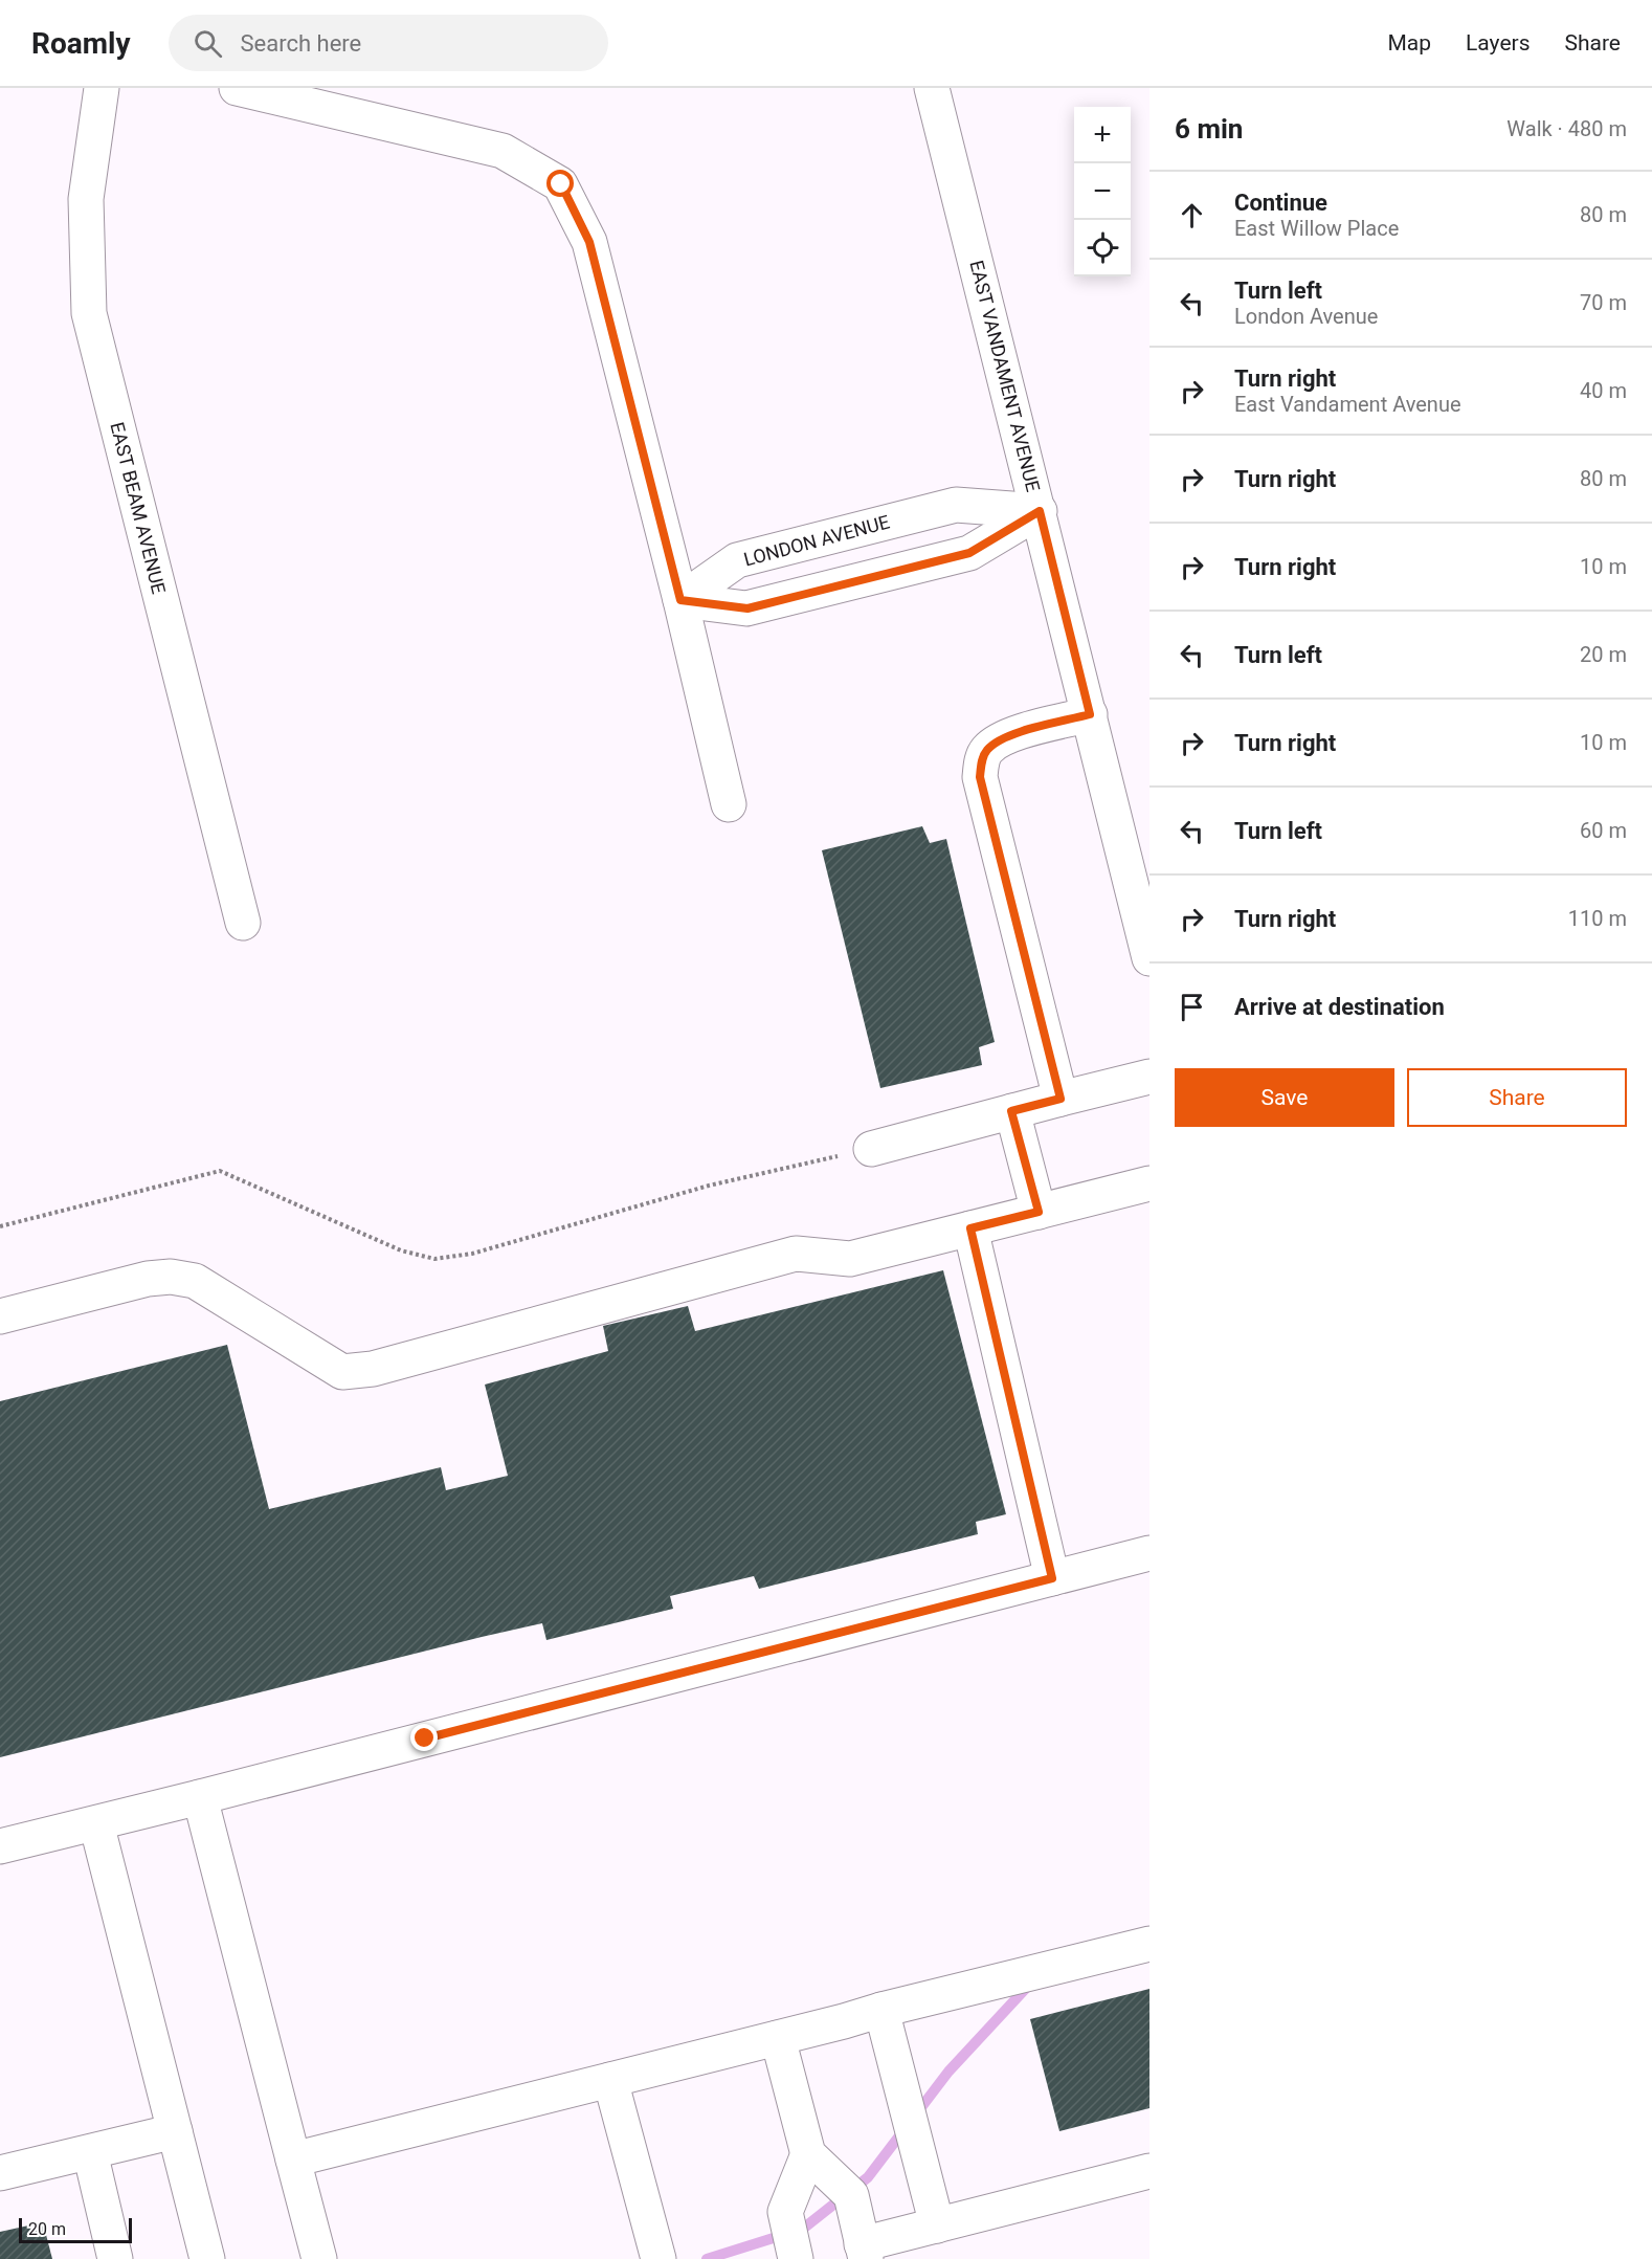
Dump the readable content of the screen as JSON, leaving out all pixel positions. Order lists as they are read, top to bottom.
{
  "streets": {
    "street": ["EAST VANDAMENT AVENUE", "EAST BEAM AVENUE", "LONDON AVENUE"]
  },
  "crossings": [
    ["EAST VANDAMENT AVENUE", "LONDON AVENUE"]
  ],
  "scale_bar": "20 m",
  "page": {
    "header": "Roamly",
    "search": "Search here",
    "nav": ["Map", "Layers", "Share"],
    "heading": ["6 min", "Walk · 480 m"],
    "map_buttons": ["+", "−"],
    "list": [
      ["Continue", "East Willow Place", "80 m"],
      ["Turn left", "London Avenue", "70 m"],
      ["Turn right", "East Vandament Avenue", "40 m"],
      ["Turn right", "80 m"],
      ["Turn right", "10 m"],
      ["Turn left", "20 m"],
      ["Turn right", "10 m"],
      ["Turn left", "60 m"],
      ["Turn right", "110 m"],
      "Arrive at destination"
    ],
    "buttons": ["Save", "Share"],
    "scale": "20 m"
  }
}
